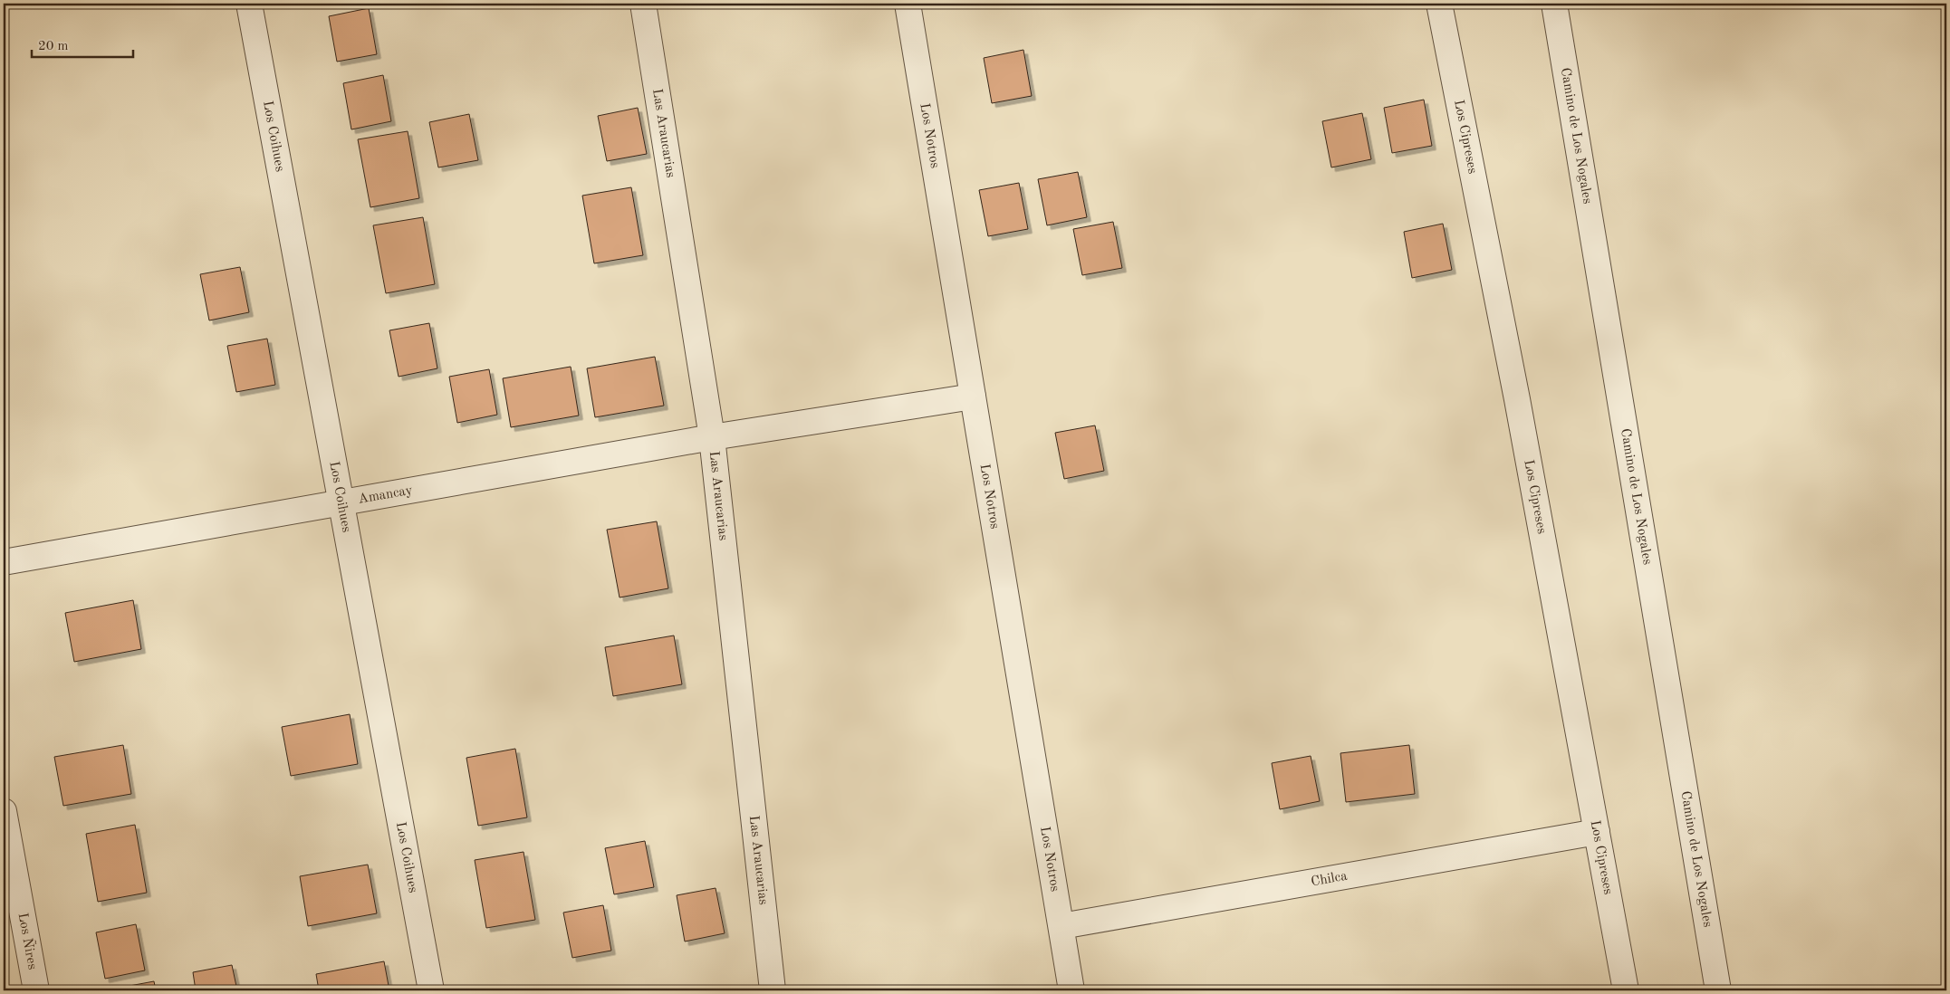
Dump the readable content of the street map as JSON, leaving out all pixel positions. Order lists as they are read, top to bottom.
{
  "streets": {
    "street": [
      "Las Araucarias",
      "Los Notros",
      "Camino de Los Nogales",
      "Los Coihues",
      "Los Cipreses",
      "Amancay",
      "Chilca",
      "Los Ñires"
    ]
  },
  "crossings": [
    ["Las Araucarias", "Amancay"],
    ["Los Notros", "Amancay"],
    ["Los Notros", "Chilca"],
    ["Los Coihues", "Amancay"],
    ["Los Cipreses", "Chilca"]
  ],
  "scale_bar": "20 m"
}
